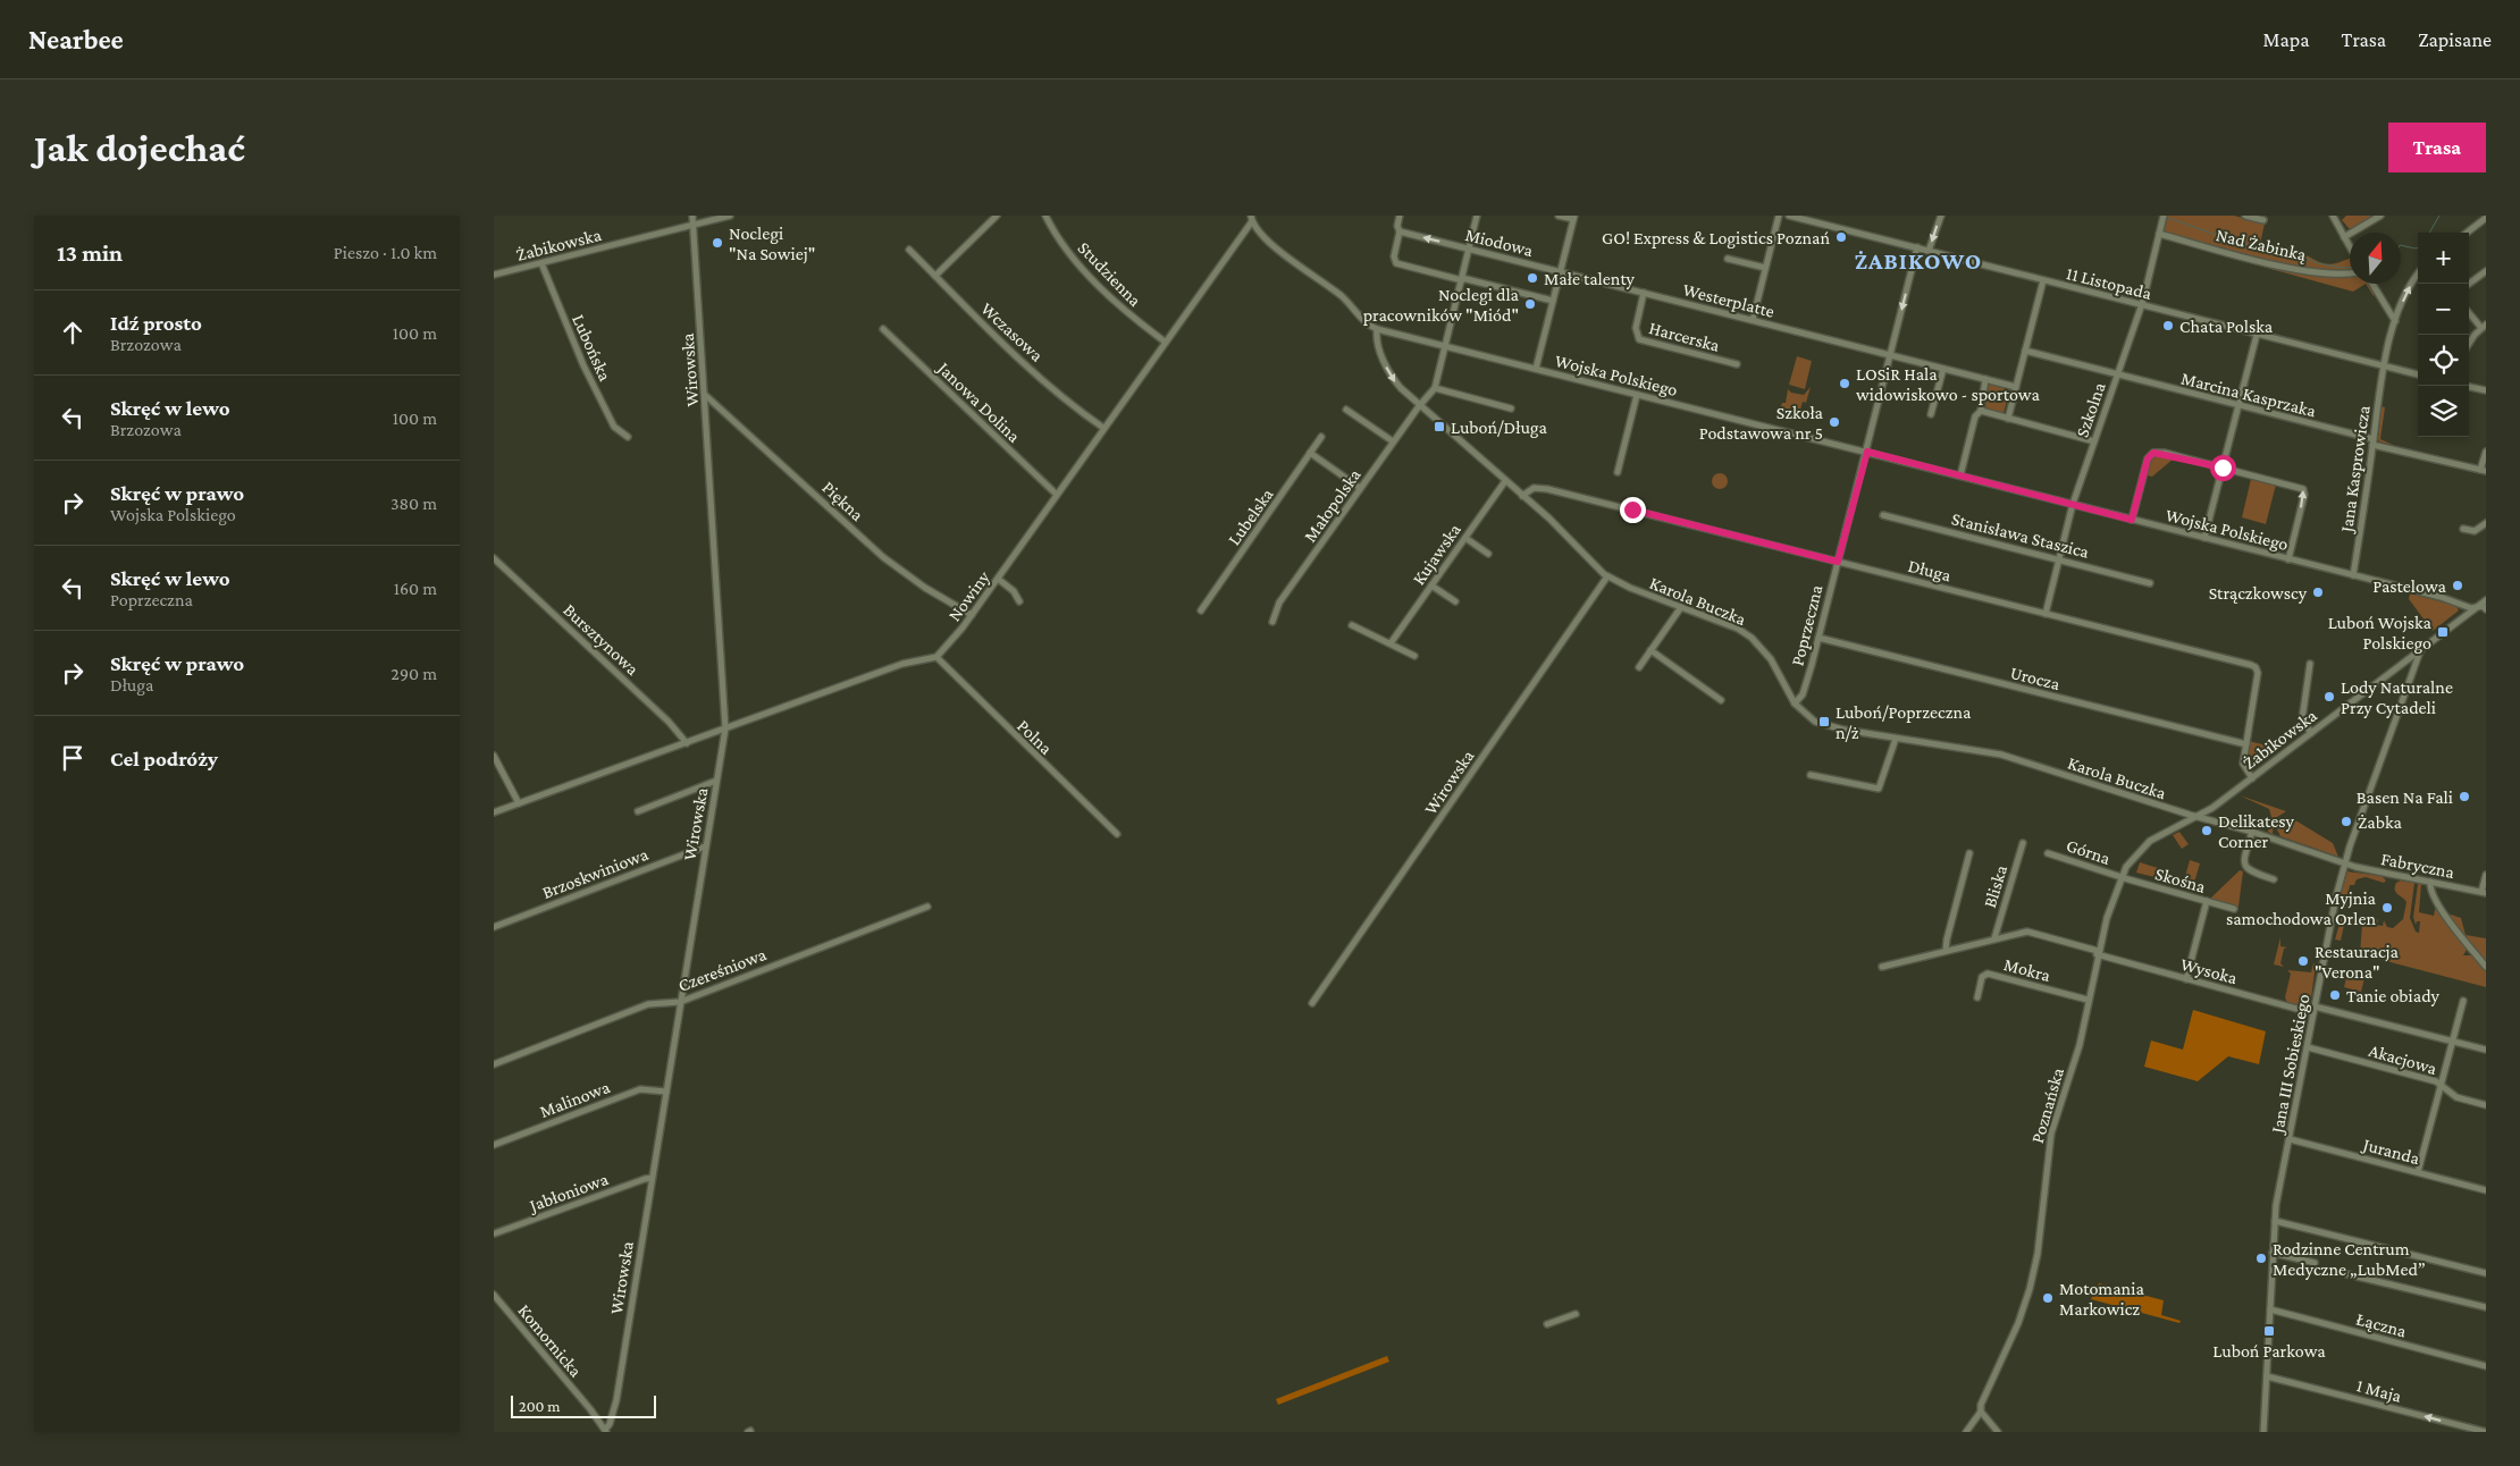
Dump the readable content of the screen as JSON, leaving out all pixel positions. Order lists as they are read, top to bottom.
{
  "streets": {
    "street": [
      "Miodowa",
      "Żabikowska",
      "Nad Żabinką",
      "Studzienna",
      "11 Listopada",
      "Westerplatte",
      "Wczasowa",
      "Harcerska",
      "Lubońska",
      "Wirowska",
      "Wojska Polskiego",
      "Marcina Kasprzaka",
      "Janowa Dolina",
      "Szkolna",
      "Jana Kasprowicza",
      "Piękna",
      "Małopolska",
      "Lubelska",
      "Stanisława Staszica",
      "Kujawska",
      "Długa",
      "Nowiny",
      "Karola Buczka",
      "Poprzeczna",
      "Bursztynowa",
      "Urocza",
      "Polna",
      "Górna",
      "Fabryczna",
      "Brzoskwiniowa",
      "Skośna",
      "Bliska",
      "Czereśniowa",
      "Mokra",
      "Wysoka",
      "Akacjowa",
      "Jana III Sobieskiego",
      "Malinowa",
      "Poznańska",
      "Juranda",
      "Jabłoniowa",
      "Łączna",
      "Komornicka",
      "1 Maja"
    ]
  },
  "crossings": [
    ["Miodowa", "Westerplatte"],
    ["Żabikowska", "Lubońska"],
    ["Żabikowska", "Wirowska"],
    ["Żabikowska", "Wojska Polskiego"],
    ["Żabikowska", "Długa"],
    ["Żabikowska", "Karola Buczka"],
    ["Żabikowska", "Jana III Sobieskiego"],
    ["Żabikowska", "Poznańska"],
    ["Nad Żabinką", "Szkolna"],
    ["Studzienna", "Nowiny"],
    ["11 Listopada", "Szkolna"],
    ["11 Listopada", "Jana Kasprowicza"],
    ["11 Listopada", "Poprzeczna"],
    ["Westerplatte", "Harcerska"],
    ["Westerplatte", "Poprzeczna"],
    ["Wczasowa", "Nowiny"],
    ["Wirowska", "Piękna"],
    ["Wirowska", "Karola Buczka"],
    ["Wirowska", "Brzoskwiniowa"],
    ["Wirowska", "Czereśniowa"],
    ["Wirowska", "Malinowa"],
    ["Wirowska", "Jabłoniowa"],
    ["Wirowska", "Komornicka"],
    ["Wojska Polskiego", "Szkolna"],
    ["Wojska Polskiego", "Jana Kasprowicza"],
    ["Wojska Polskiego", "Karola Buczka"],
    ["Wojska Polskiego", "Poprzeczna"],
    ["Marcina Kasprzaka", "Szkolna"],
    ["Marcina Kasprzaka", "Jana Kasprowicza"],
    ["Janowa Dolina", "Nowiny"],
    ["Szkolna", "Stanisława Staszica"],
    ["Szkolna", "Długa"],
    ["Piękna", "Nowiny"],
    ["Małopolska", "Karola Buczka"],
    ["Kujawska", "Karola Buczka"],
    ["Długa", "Karola Buczka"],
    ["Długa", "Poprzeczna"],
    ["Długa", "Urocza"],
    ["Nowiny", "Polna"],
    ["Karola Buczka", "Poprzeczna"],
    ["Karola Buczka", "Fabryczna"],
    ["Karola Buczka", "Poznańska"],
    ["Poprzeczna", "Urocza"],
    ["Górna", "Skośna"],
    ["Górna", "Poznańska"],
    ["Fabryczna", "Jana III Sobieskiego"],
    ["Skośna", "Poznańska"],
    ["Bliska", "Wysoka"],
    ["Mokra", "Poznańska"],
    ["Wysoka", "Jana III Sobieskiego"],
    ["Wysoka", "Poznańska"],
    ["Akacjowa", "Jana III Sobieskiego"],
    ["Jana III Sobieskiego", "Juranda"],
    ["Jana III Sobieskiego", "Łączna"],
    ["Jana III Sobieskiego", "1 Maja"]
  ],
  "one_way": ["Miodowa", "1 Maja"],
  "districts": ["ŻABIKOWO"],
  "places": {
    "other": [
      "GO! Express & Logistics Poznań",
      "Noclegi \"Na Sowiej\"",
      "Małe talenty",
      "Noclegi dla pracowników \"Miód\"",
      "Chata Polska",
      "LOSiR Hala widowiskowo - sportowa",
      "Szkoła Podstawowa nr 5",
      "Pastelowa",
      "Strączkowscy",
      "Lody Naturalne Przy Cytadeli",
      "Basen Na Fali",
      "Żabka",
      "Delikatesy Corner",
      "Myjnia samochodowa Orlen",
      "Restauracja \"Verona\"",
      "Tanie obiady",
      "Rodzinne Centrum Medyczne „LubMed”",
      "Motomania Markowicz"
    ],
    "transit": [
      "Luboń/Długa",
      "Luboń Wojska Polskiego",
      "Luboń/Poprzeczna n/ż",
      "Luboń Parkowa"
    ]
  },
  "scale_bar": "200 m",
  "north": "top",
  "page": {
    "header": "Nearbee",
    "nav": ["Mapa", "Trasa", "Zapisane"],
    "buttons": "Trasa",
    "title": "Jak dojechać",
    "heading": ["13 min", "Pieszo · 1.0 km"],
    "map_buttons": ["+", "−"],
    "list": [
      ["Idź prosto", "Brzozowa", "100 m"],
      ["Skręć w lewo", "Brzozowa", "100 m"],
      ["Skręć w prawo", "Wojska Polskiego", "380 m"],
      ["Skręć w lewo", "Poprzeczna", "160 m"],
      ["Skręć w prawo", "Długa", "290 m"],
      "Cel podróży"
    ],
    "scale": "200 m"
  }
}
